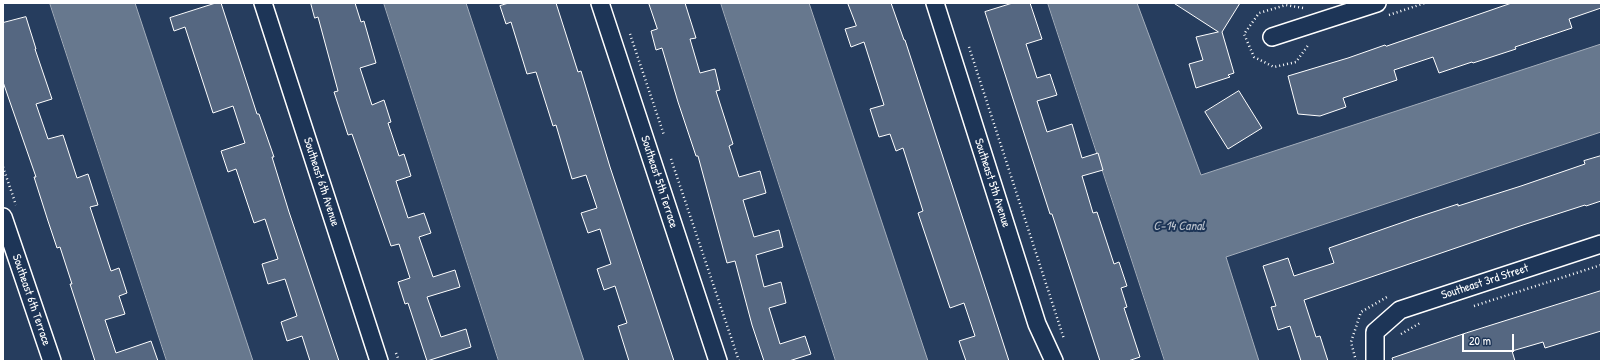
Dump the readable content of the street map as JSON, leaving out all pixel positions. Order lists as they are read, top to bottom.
{
  "streets": {
    "street": [
      "Southeast 6th Avenue",
      "Southeast 5th Terrace",
      "Southeast 5th Avenue",
      "Southeast 3rd Street",
      "Southeast 6th Terrace"
    ]
  },
  "water": ["C-14 Canal"],
  "scale_bar": "20 m"
}
